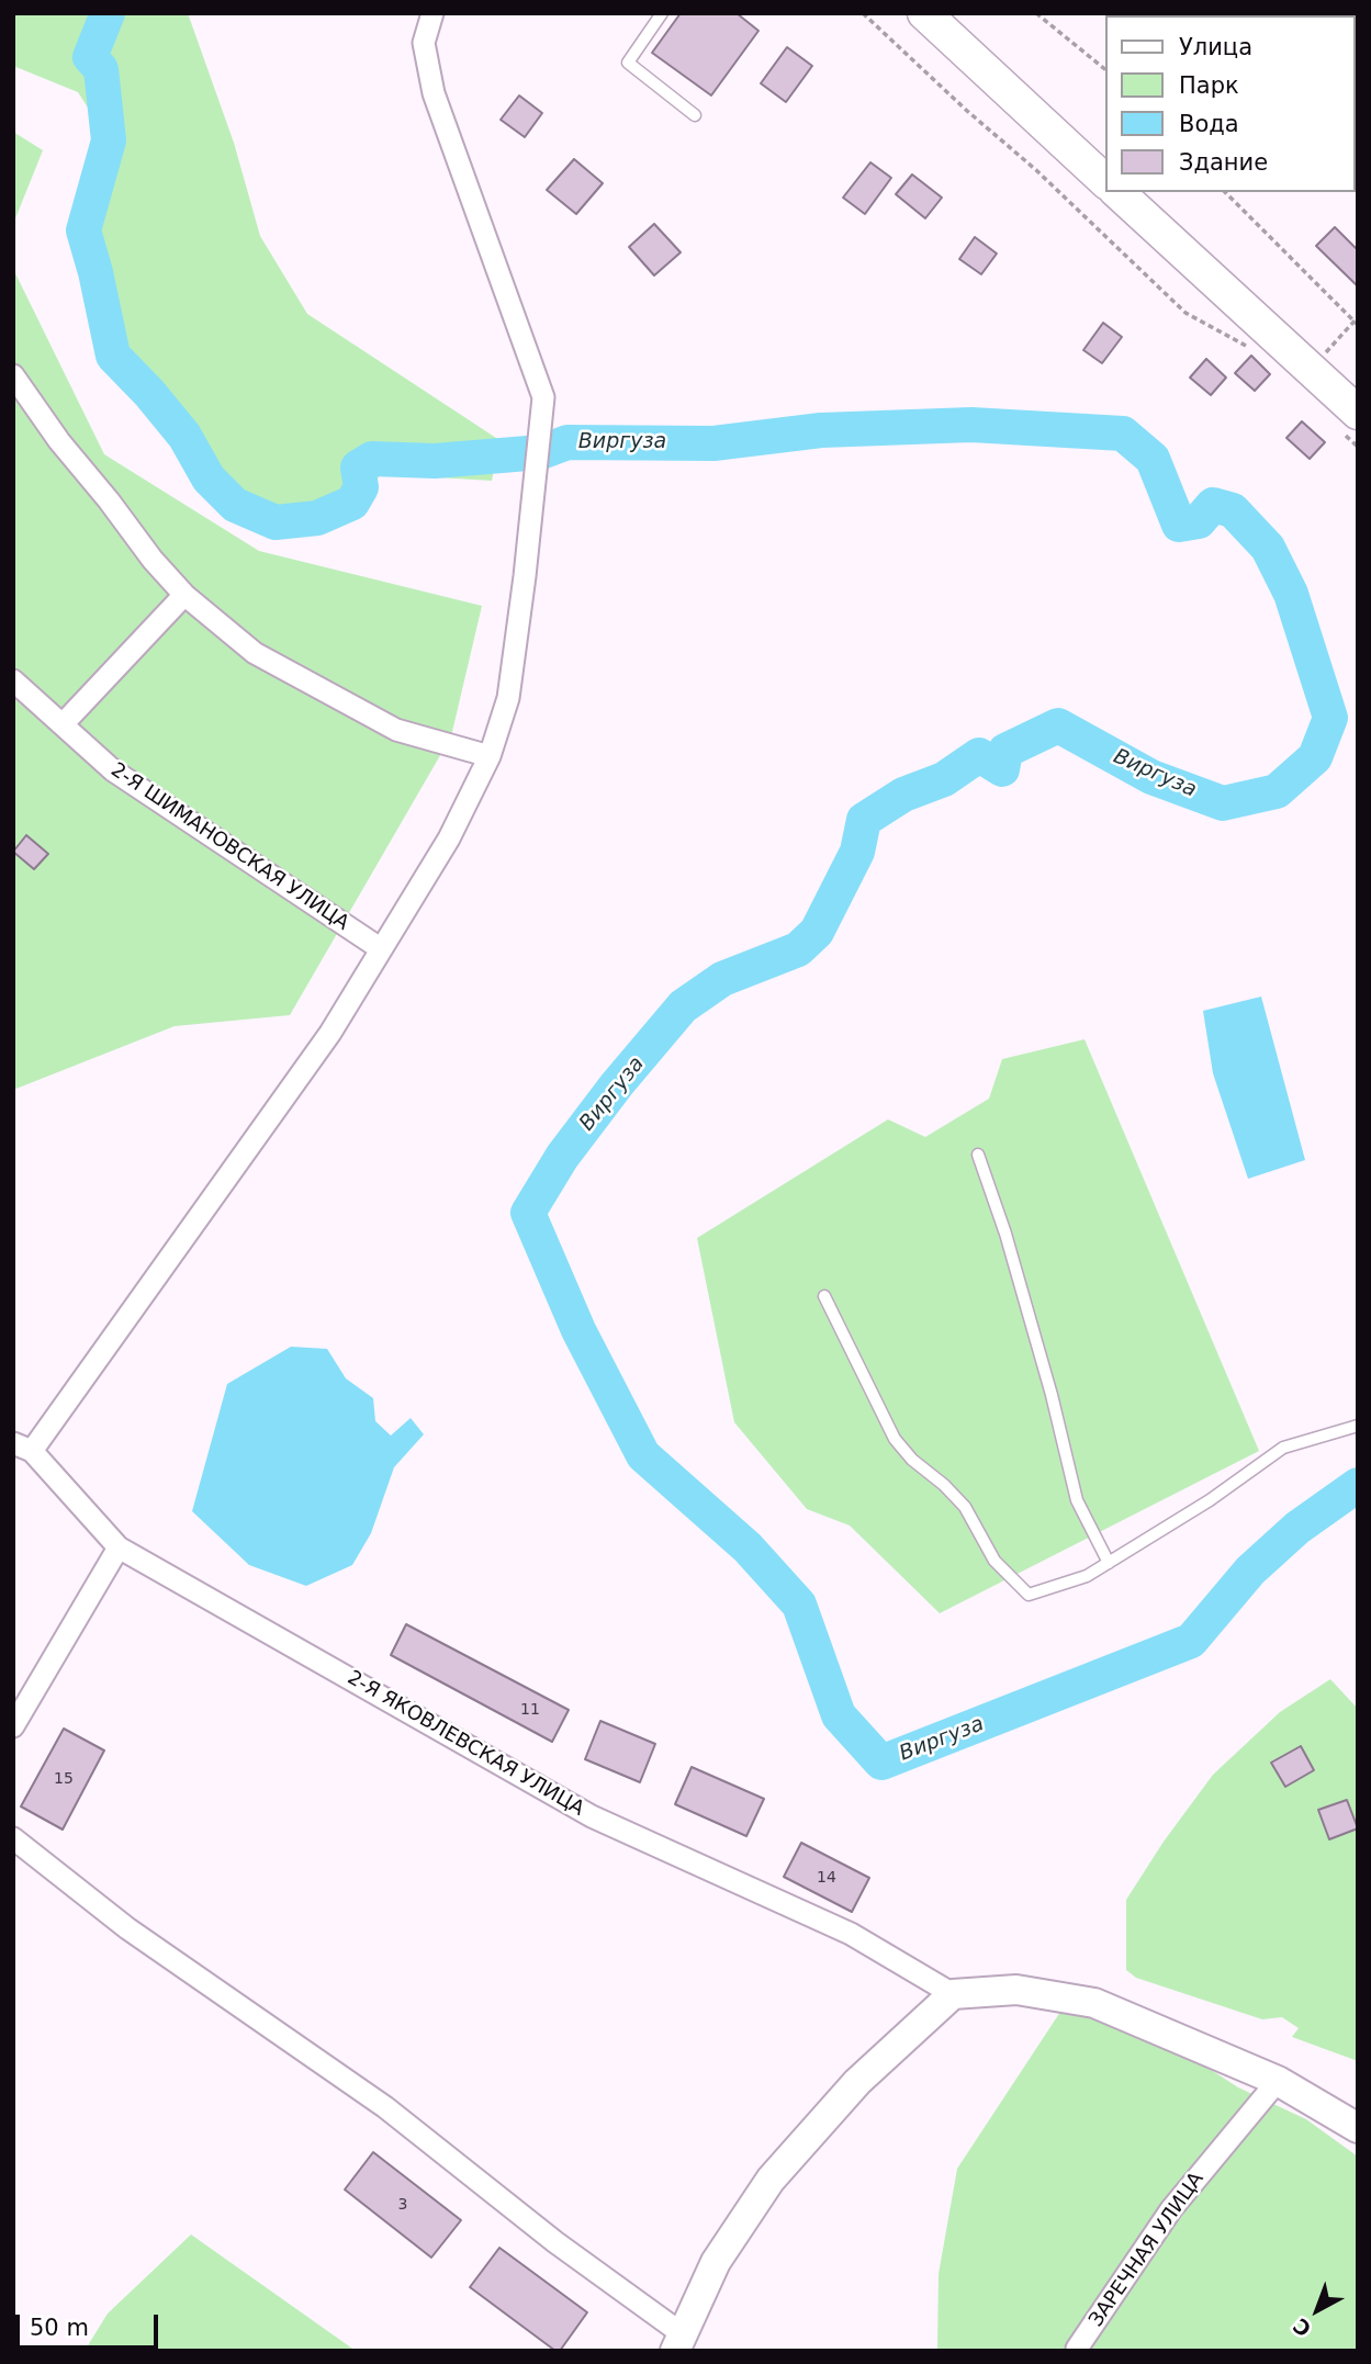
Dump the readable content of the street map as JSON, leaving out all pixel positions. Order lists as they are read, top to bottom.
{
  "streets": {
    "street": ["2-Я ШИМАНОВСКАЯ УЛИЦА", "2-Я ЯКОВЛЕВСКАЯ УЛИЦА", "ЗАРЕЧНАЯ УЛИЦА"]
  },
  "water": ["Виргуза"],
  "house_numbers": [
    "11",
    "15",
    "14",
    "3"
  ],
  "legend": [
    "Улица",
    "Парк",
    "Вода",
    "Здание"
  ],
  "scale_bar": "50 m",
  "north": "bottom left"
}
